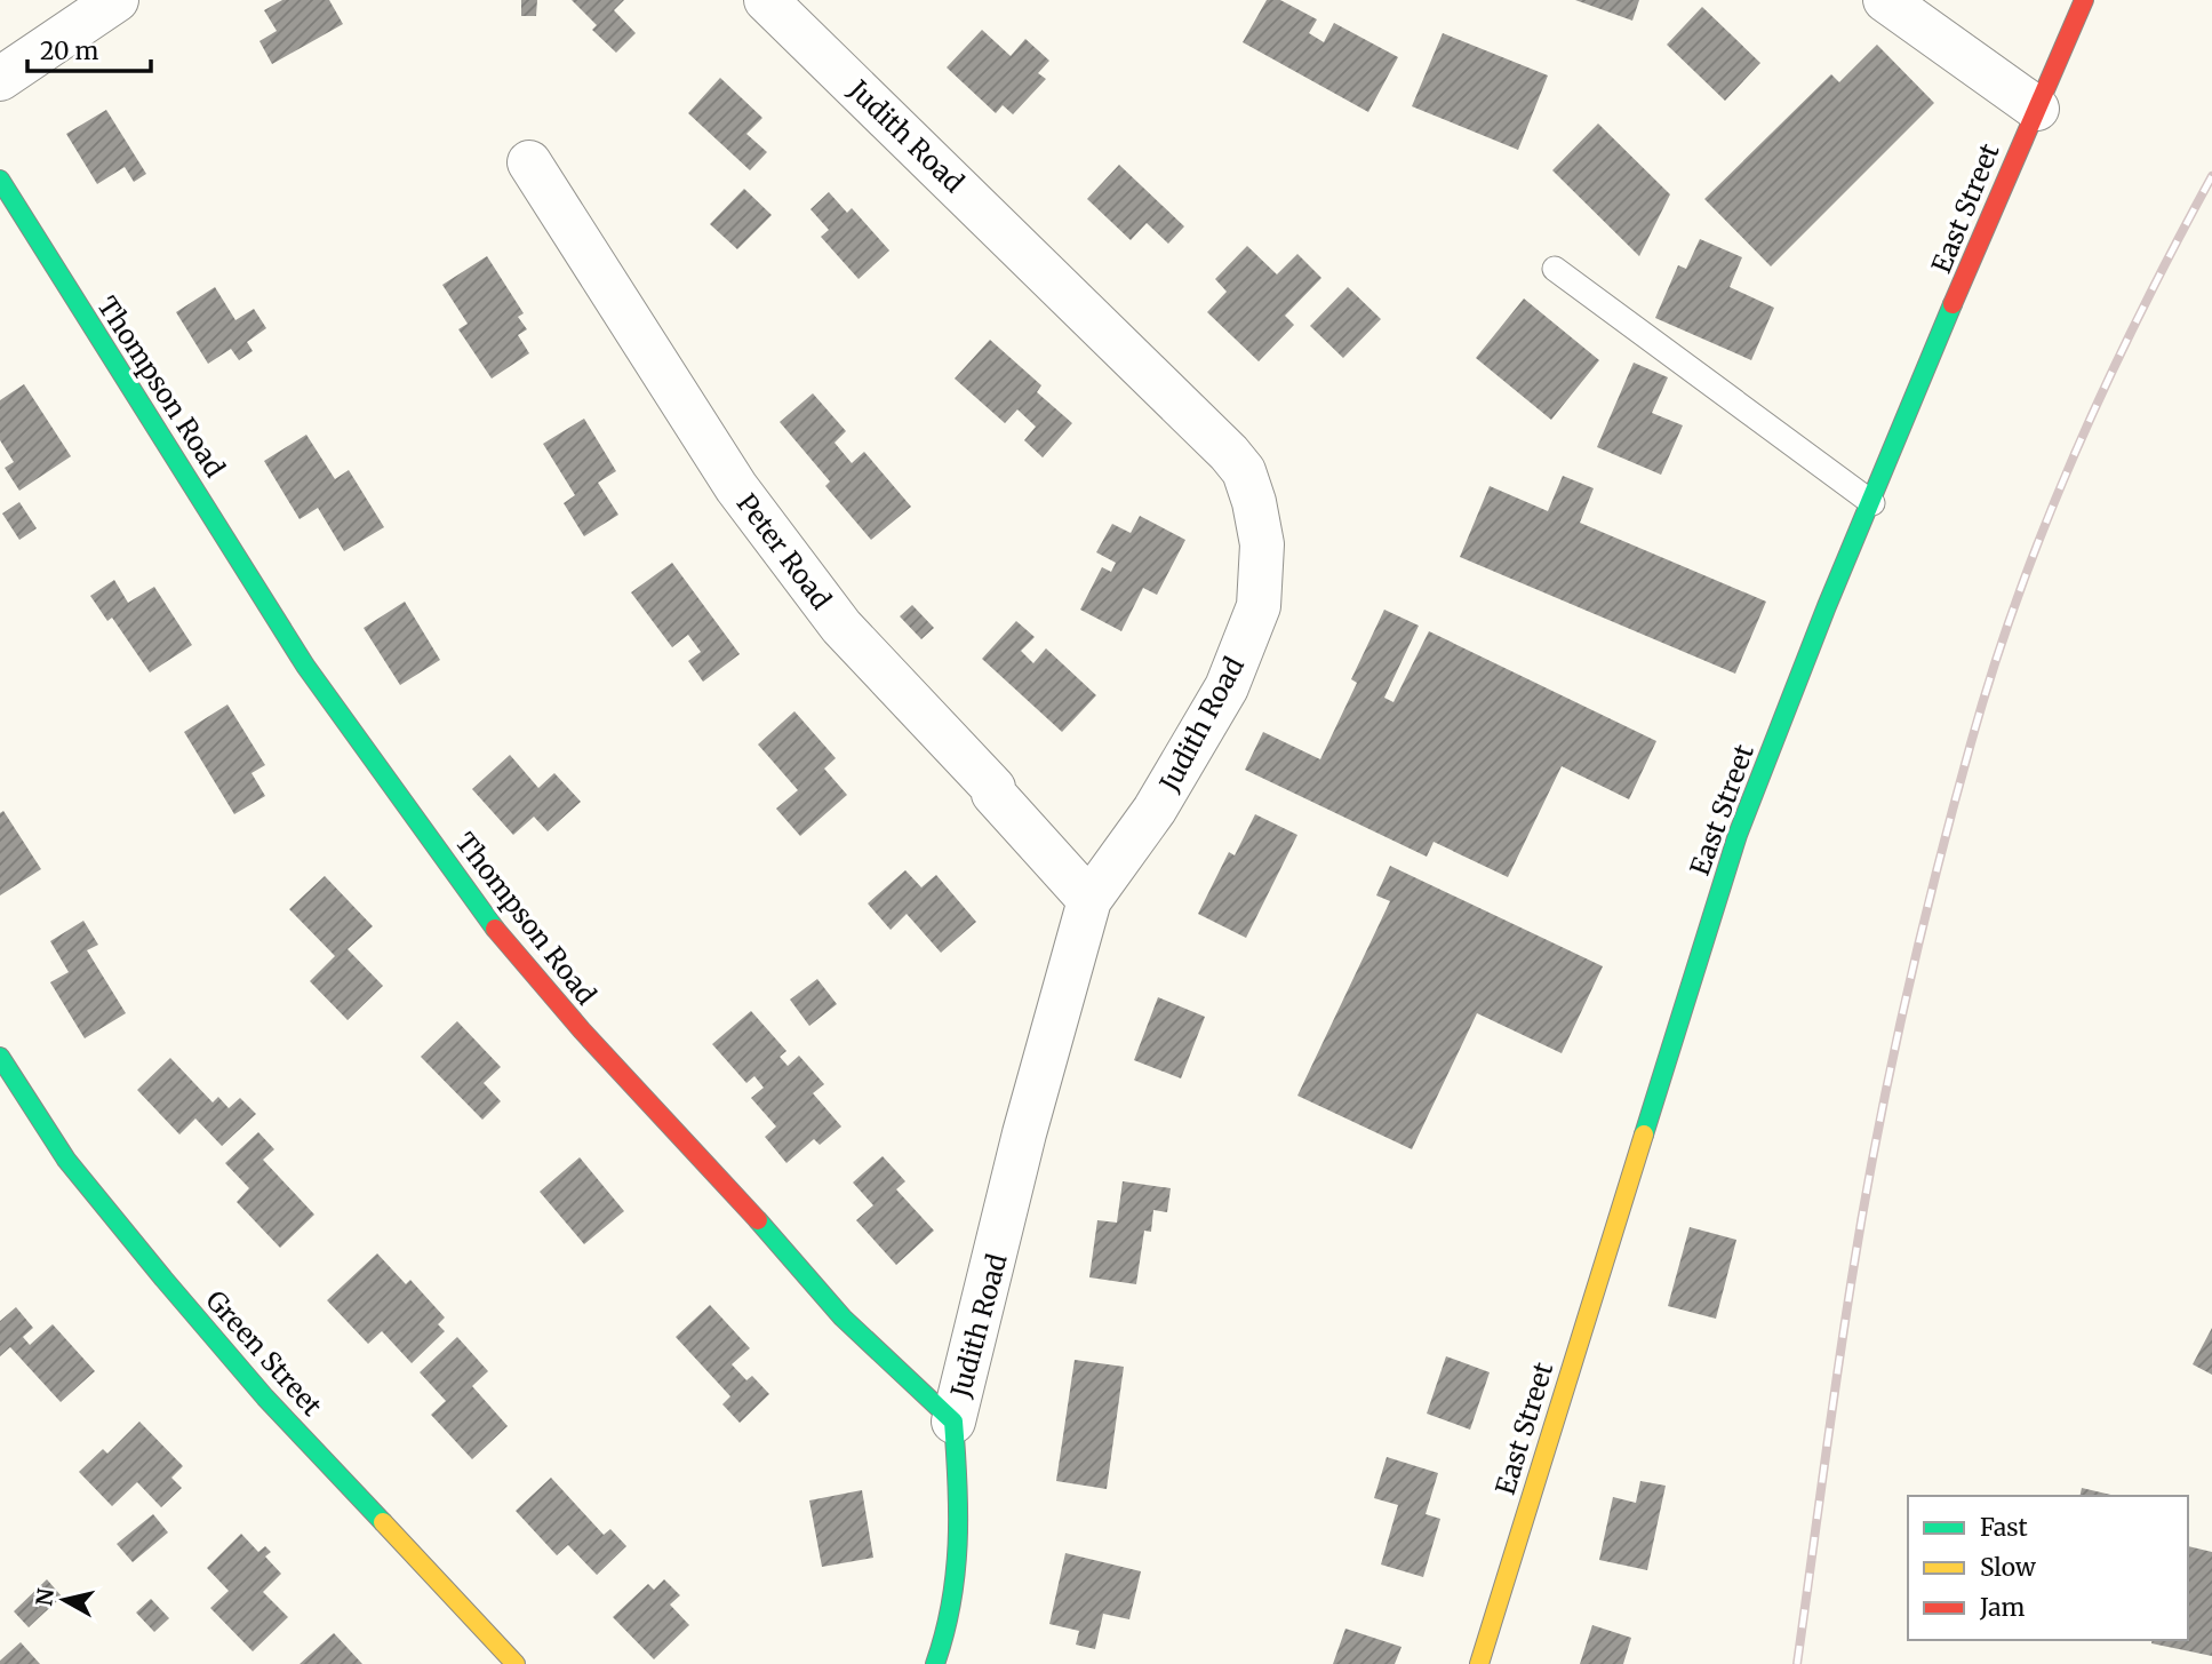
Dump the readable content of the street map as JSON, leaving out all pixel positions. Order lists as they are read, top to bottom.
{
  "streets": {
    "street": [
      "Judith Road",
      "East Street",
      "Thompson Road",
      "Peter Road",
      "Green Street"
    ]
  },
  "crossings": [
    ["Judith Road", "Thompson Road"],
    ["Judith Road", "Peter Road"]
  ],
  "legend": ["Fast", "Slow", "Jam"],
  "scale_bar": "20 m",
  "north": "left"
}
